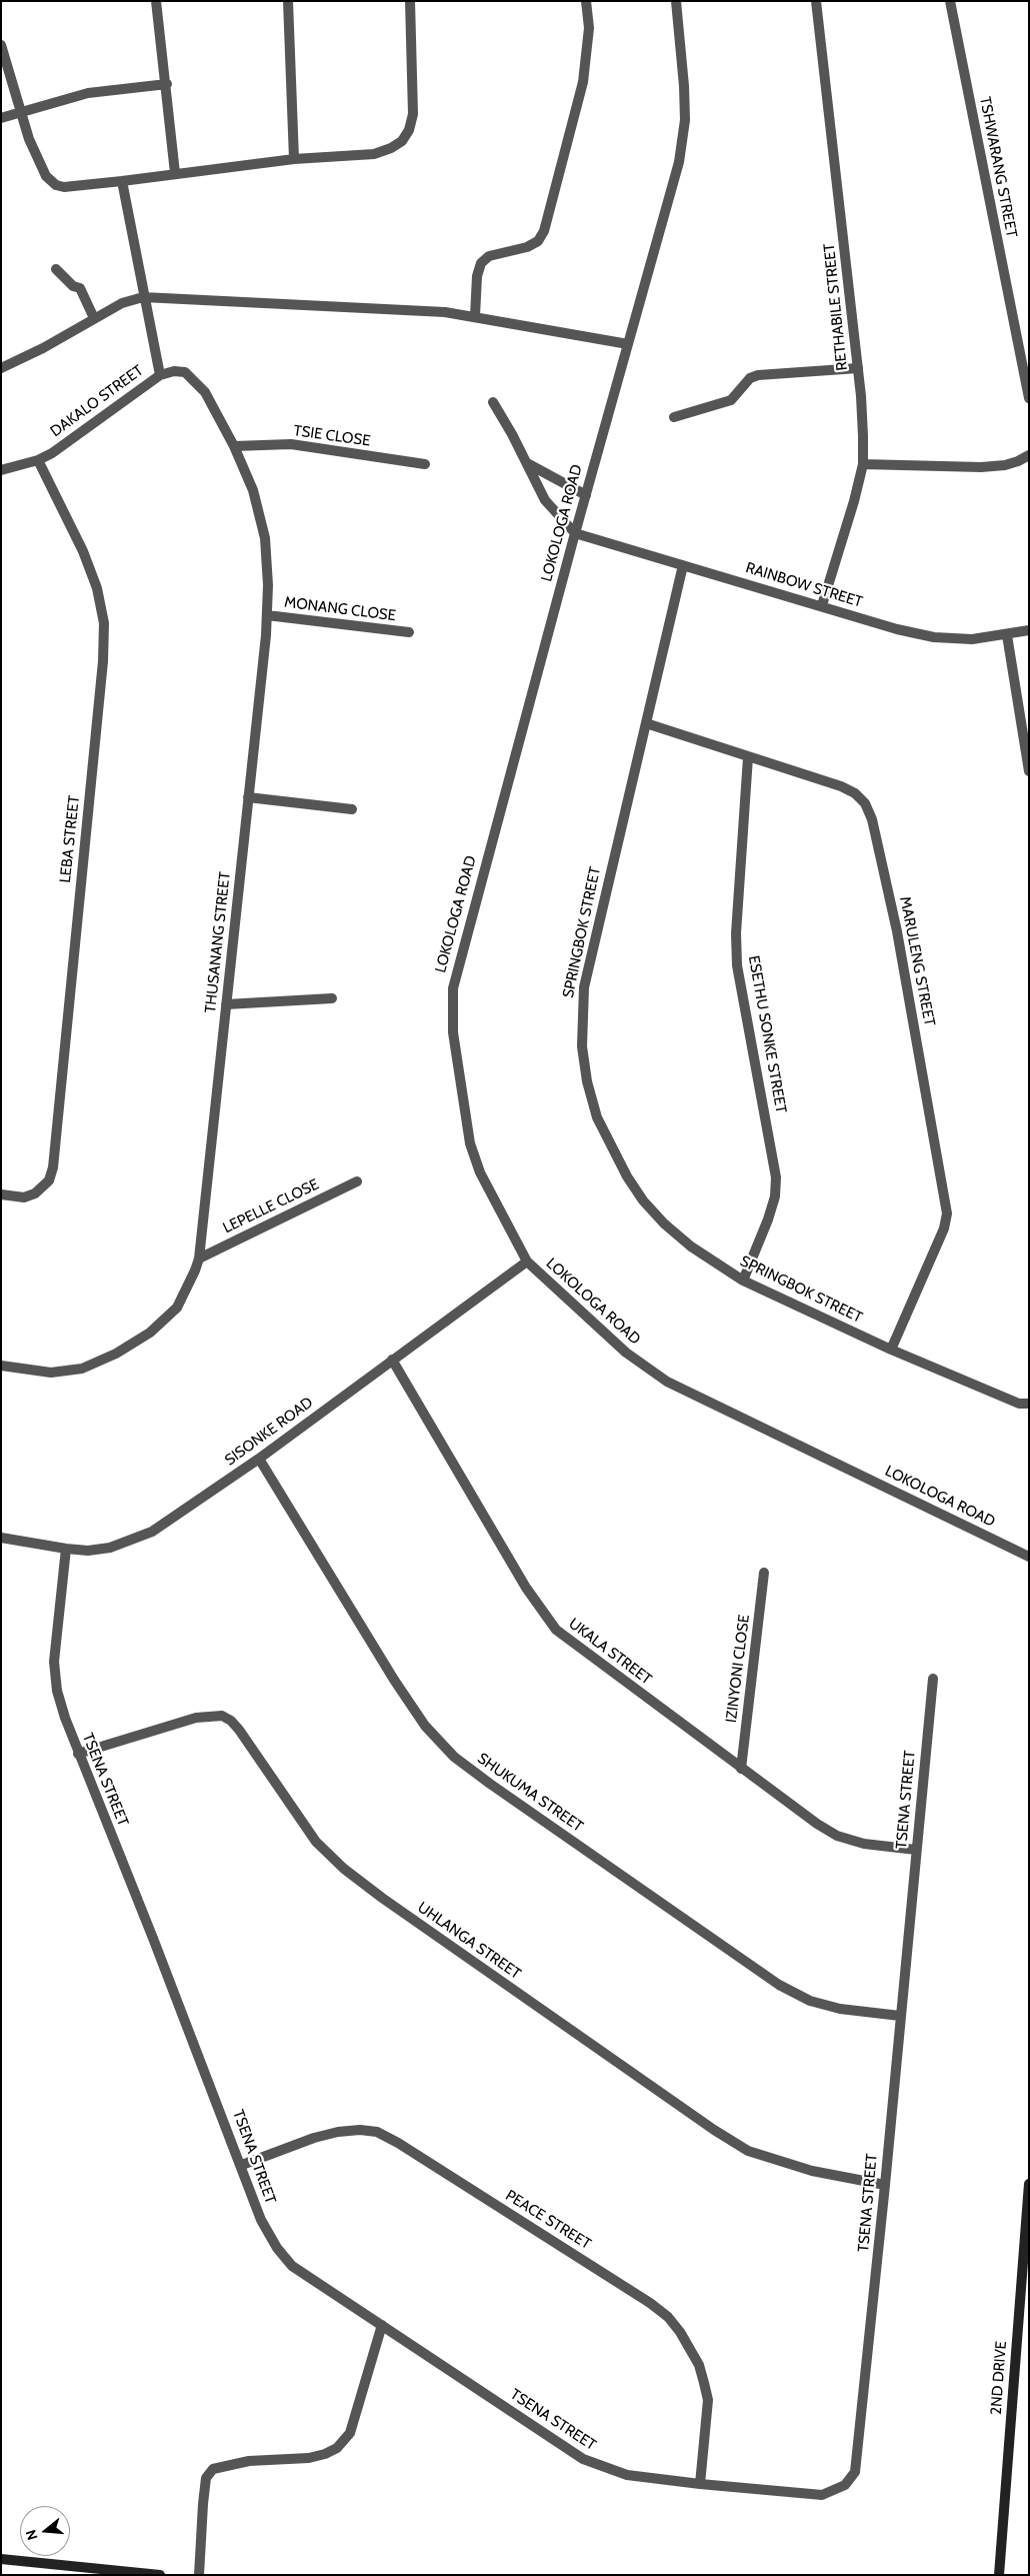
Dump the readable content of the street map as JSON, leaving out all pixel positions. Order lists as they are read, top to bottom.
{
  "streets": {
    "street": [
      "TSHWARANG STREET",
      "RETHABILE STREET",
      "DAKALO STREET",
      "TSIE CLOSE",
      "LOKOLOGA ROAD",
      "RAINBOW STREET",
      "MONANG CLOSE",
      "LEBA STREET",
      "SPRINGBOK STREET",
      "THUSANANG STREET",
      "MARULENG STREET",
      "ESETHU SONKE STREET",
      "LEPELLE CLOSE",
      "SISONKE ROAD",
      "UKALA STREET",
      "IZINYONI CLOSE",
      "TSENA STREET",
      "SHUKUMA STREET",
      "UHLANGA STREET",
      "PEACE STREET",
      "2ND DRIVE"
    ]
  },
  "crossings": [
    ["RETHABILE STREET", "RAINBOW STREET"],
    ["DAKALO STREET", "LEBA STREET"],
    ["DAKALO STREET", "THUSANANG STREET"],
    ["TSIE CLOSE", "THUSANANG STREET"],
    ["LOKOLOGA ROAD", "RAINBOW STREET"],
    ["LOKOLOGA ROAD", "SISONKE ROAD"],
    ["RAINBOW STREET", "SPRINGBOK STREET"],
    ["MONANG CLOSE", "THUSANANG STREET"],
    ["SPRINGBOK STREET", "MARULENG STREET"],
    ["SPRINGBOK STREET", "ESETHU SONKE STREET"],
    ["THUSANANG STREET", "LEPELLE CLOSE"],
    ["MARULENG STREET", "ESETHU SONKE STREET"],
    ["SISONKE ROAD", "UKALA STREET"],
    ["SISONKE ROAD", "TSENA STREET"],
    ["SISONKE ROAD", "SHUKUMA STREET"],
    ["UKALA STREET", "IZINYONI CLOSE"],
    ["UKALA STREET", "TSENA STREET"],
    ["TSENA STREET", "SHUKUMA STREET"],
    ["TSENA STREET", "UHLANGA STREET"],
    ["TSENA STREET", "PEACE STREET"]
  ],
  "north": "left"
}
